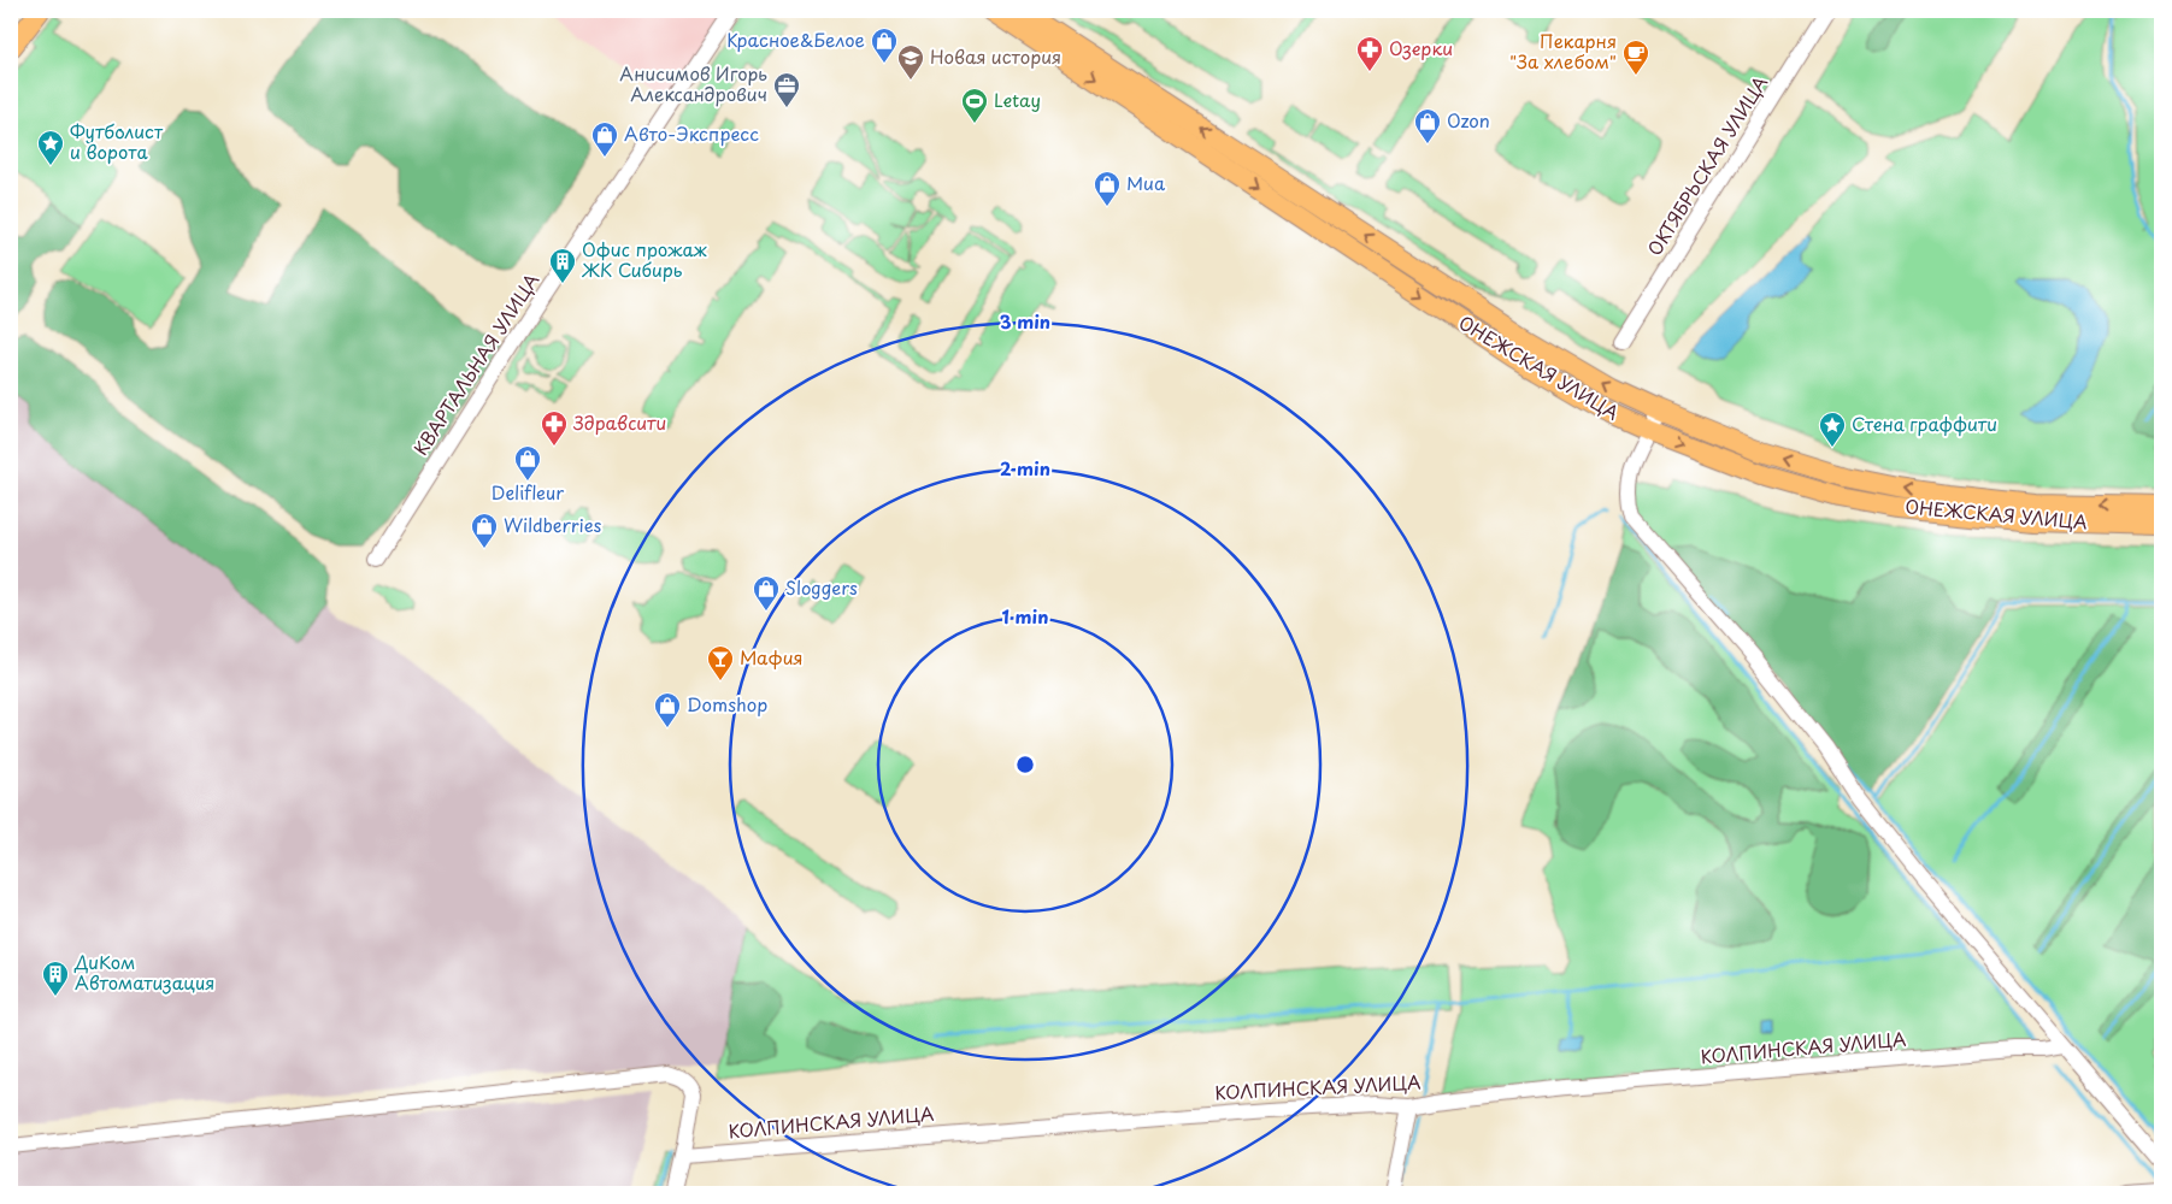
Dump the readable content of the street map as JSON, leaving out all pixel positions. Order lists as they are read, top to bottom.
{
  "streets": {
    "main road": ["ОНЕЖСКАЯ УЛИЦА"],
    "street": ["ОКТЯБРЬСКАЯ УЛИЦА", "КВАРТАЛЬНАЯ УЛИЦА", "КОЛПИНСКАЯ УЛИЦА"]
  },
  "places": {
    "shop": [
      "Красное&Белое",
      "Ozon",
      "Авто-Экспресс",
      "Миа",
      "Delifleur",
      "Wildberries",
      "Sloggers",
      "Domshop"
    ],
    "pharmacy": ["Озерки", "Здравсити"],
    "cafe": ["Пекарня \"За хлебом\""],
    "school or university": ["Новая история"],
    "office": ["Анисимов Игорь Александрович"],
    "sports": ["Letay"],
    "place": ["Футболист и ворота", "Стена граффити"],
    "building": ["Офис прожаж ЖК Сибирь", "ДиКом Автоматизация"],
    "bar": ["Мафия"]
  },
  "rings": ["3 min", "2 min", "1 min"]
}
